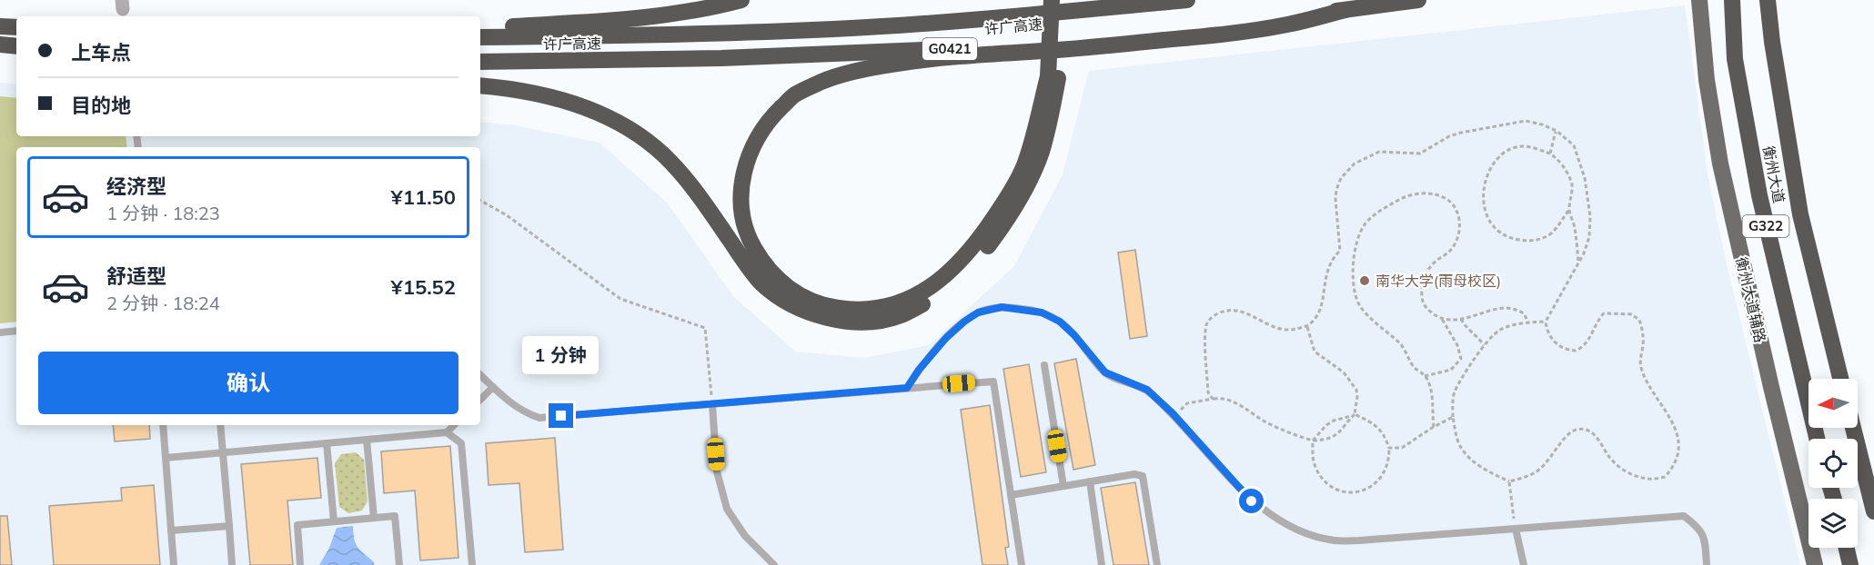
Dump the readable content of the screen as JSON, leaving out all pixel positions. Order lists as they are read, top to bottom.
{
  "streets": {
    "highway": [
      "许广高速",
      "G0421",
      "衡州大道",
      "G322"
    ],
    "main road": ["衡州大道辅路"]
  },
  "places": ["南华大学(雨母校区)"],
  "north": "left",
  "page": {
    "banner": ["上车点", "目的地"],
    "list": [
      {
        "name": "经济型",
        "note": "1 分钟 · 18:23",
        "value": "¥11.50"
      },
      {
        "name": "舒适型",
        "note": "2 分钟 · 18:24",
        "value": "¥15.52"
      }
    ],
    "bubble": "1 分钟",
    "buttons": "确认"
  }
}
